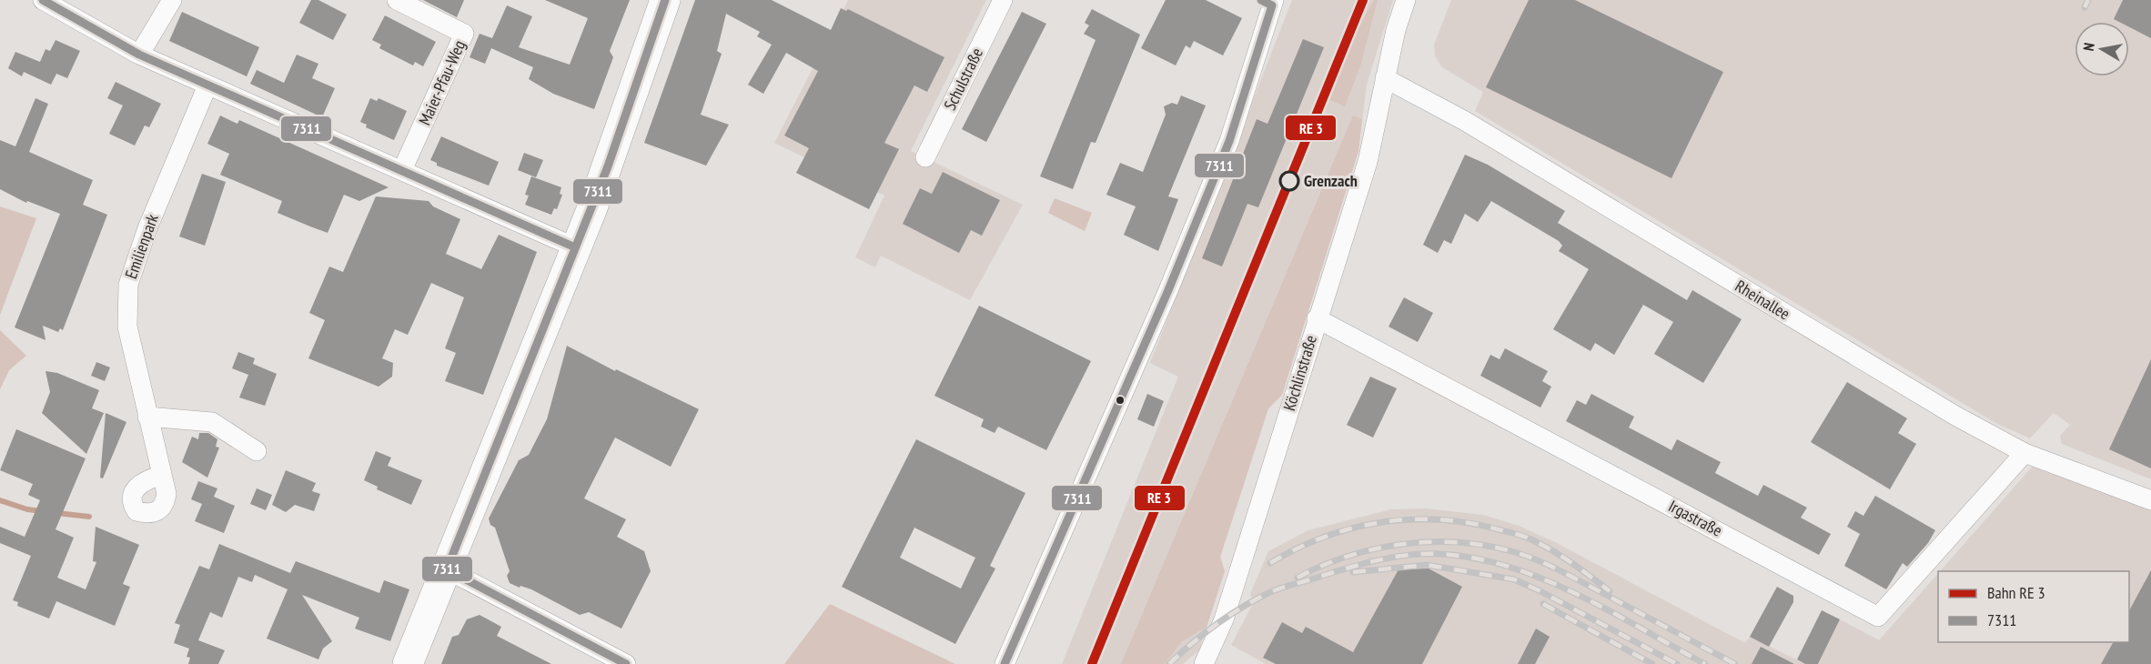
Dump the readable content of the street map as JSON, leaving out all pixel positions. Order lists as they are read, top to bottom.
{
  "streets": {
    "street": [
      "Schulstraße",
      "Maier-Pfau-Weg",
      "Emilienpark",
      "Rheinallee",
      "Köchlinstraße",
      "Irgastraße"
    ]
  },
  "crossings": [
    ["Rheinallee", "Köchlinstraße"],
    ["Rheinallee", "Irgastraße"],
    ["Köchlinstraße", "Irgastraße"]
  ],
  "places": ["Grenzach"],
  "lines": ["transit line 7311"],
  "legend": ["Bahn RE 3", "7311"],
  "north": "left"
}
